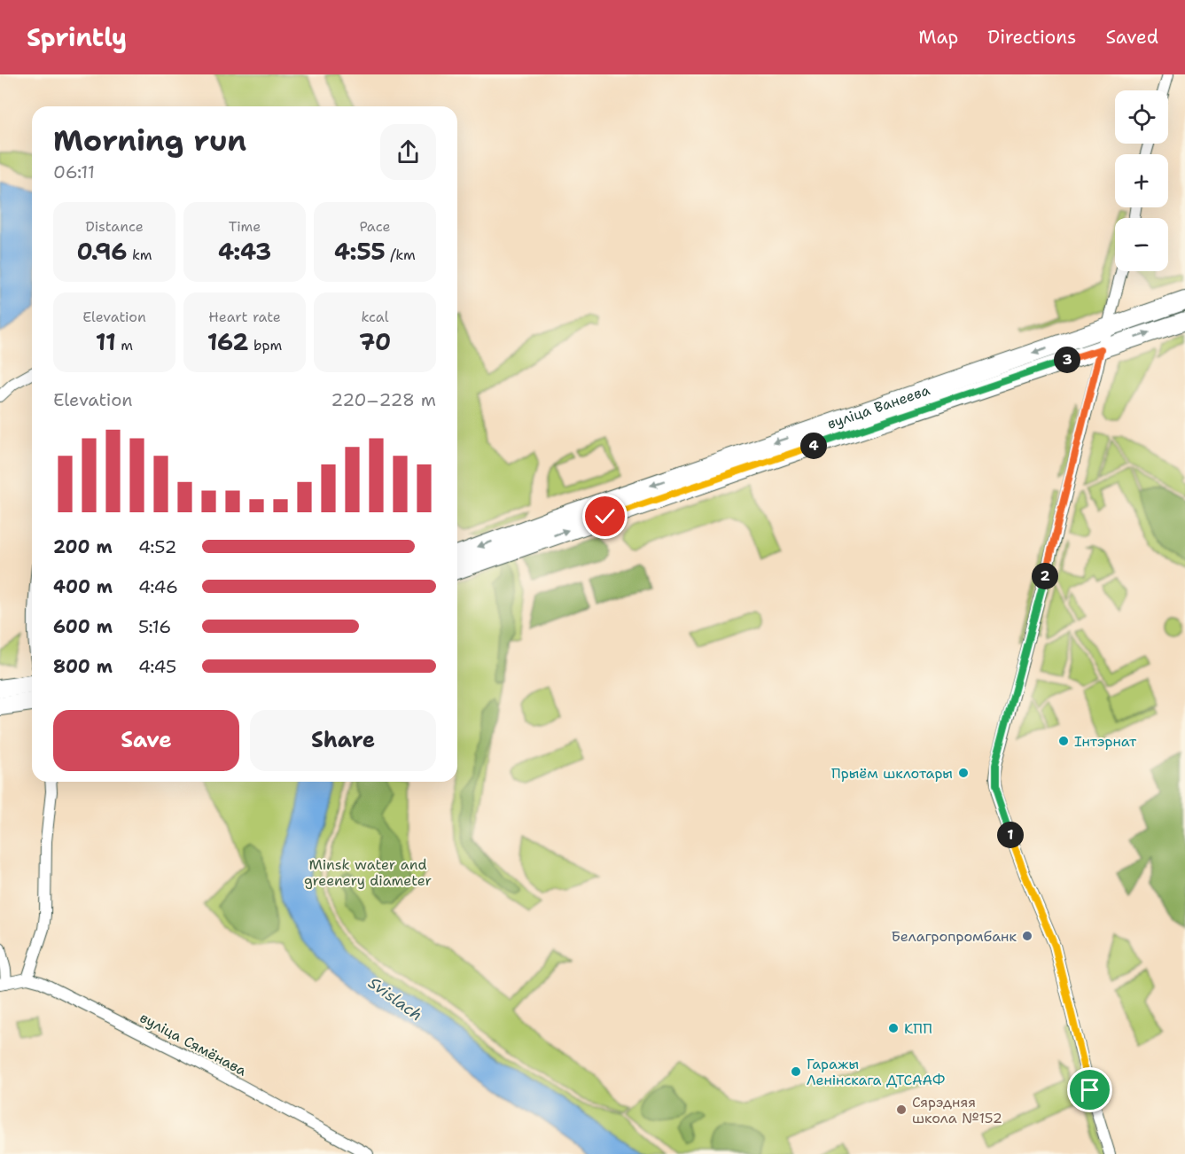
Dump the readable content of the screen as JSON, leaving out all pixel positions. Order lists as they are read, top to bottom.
{
  "streets": {
    "main road": ["вуліца Ванеева"],
    "street": ["вуліца Сямёнава"]
  },
  "water": ["Svislach"],
  "parks": ["Minsk water and greenery diameter"],
  "places": [
    "Інтэрнат",
    "Прыём шклотары",
    "Белагропромбанк",
    "КПП",
    "Гаражы Ленінскага ДТСААФ",
    "Сярэдняя школа №152"
  ],
  "page": {
    "header": "Sprintly",
    "nav": ["Map", "Directions", "Saved"],
    "map_buttons": ["+", "−"],
    "heading": ["Morning run", "06:11"],
    "stats": [
      ["Distance", "0.96 km"],
      ["Time", "4:43"],
      ["Pace", "4:55 /km"],
      ["Elevation", "11 m"],
      ["Heart rate", "162 bpm"],
      ["kcal", "70"]
    ],
    "pins": [
      "3",
      "4",
      "2",
      "1"
    ],
    "chart": ["Elevation", "220–228 m"],
    "list": [
      {
        "name": "200 m",
        "note": "4:52"
      },
      {
        "name": "400 m",
        "note": "4:46"
      },
      {
        "name": "600 m",
        "note": "5:16"
      },
      {
        "name": "800 m",
        "note": "4:45"
      }
    ],
    "buttons": ["Save", "Share"]
  }
}
